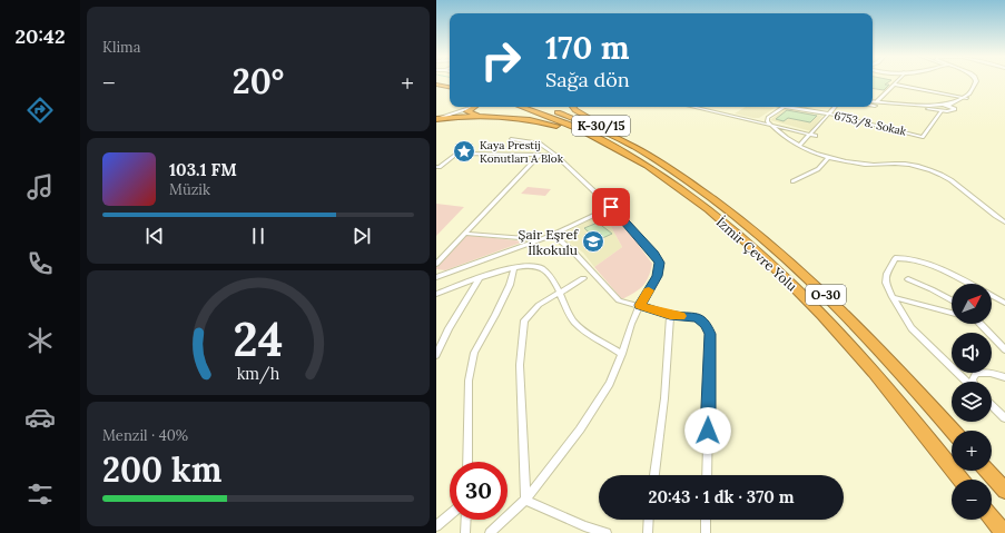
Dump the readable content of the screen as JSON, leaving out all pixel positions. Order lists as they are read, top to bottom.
{
  "streets": {
    "highway": ["K-30/15", "İzmir Çevre Yolu", "O-30"],
    "street": ["6753/8. Sokak"]
  },
  "crossings": [
    ["K-30/15", "İzmir Çevre Yolu"]
  ],
  "places": {
    "place": ["Kaya Prestij Konutları A Blok"],
    "school or university": ["Şair Eşref İlkokulu"]
  },
  "north": "top right",
  "page": {
    "tabs": "20:42",
    "tile": [
      "Klima",
      ["Menzil · 40%", "200 km"]
    ],
    "turn": ["170 m", "Sağa dön"],
    "heat": ["−", "20°", "+"],
    "song": ["103.1 FM", "Müzik"],
    "map_buttons": ["+", "−"],
    "limit": "30",
    "trip": "20:43 · 1 dk · 370 m",
    "gauge": ["24", "km/h"]
  }
}
